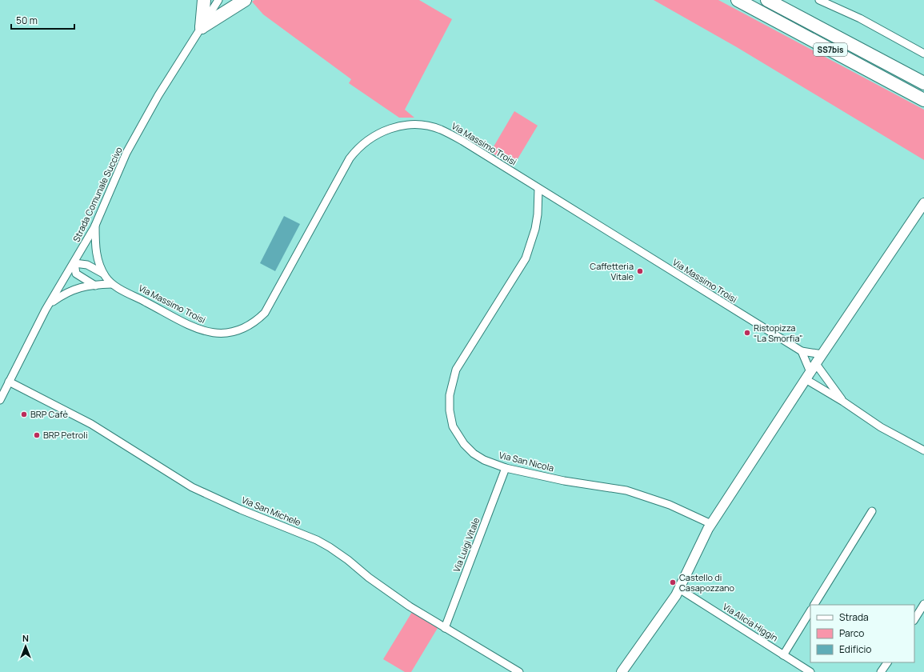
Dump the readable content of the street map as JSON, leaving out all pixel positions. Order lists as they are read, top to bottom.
{
  "streets": {
    "highway": ["SS7bis"],
    "street": [
      "Via Massimo Troisi",
      "Strada Comunale Succivo",
      "Via San Nicola",
      "Via San Michele",
      "Via Luigi Vitale",
      "Via Alicia Higgin"
    ]
  },
  "crossings": [
    ["Via Massimo Troisi", "Strada Comunale Succivo"],
    ["Via Massimo Troisi", "Via San Nicola"],
    ["Strada Comunale Succivo", "Via San Michele"],
    ["Via San Nicola", "Via Luigi Vitale"],
    ["Via San Michele", "Via Luigi Vitale"]
  ],
  "places": [
    "Caffetteria Vitale",
    "Ristopizza \"La Smorfia\"",
    "BRP Cafè",
    "BRP Petroli",
    "Castello di Casapozzano"
  ],
  "legend": ["Strada", "Parco", "Edificio"],
  "scale_bar": "50 m",
  "north": "top"
}
